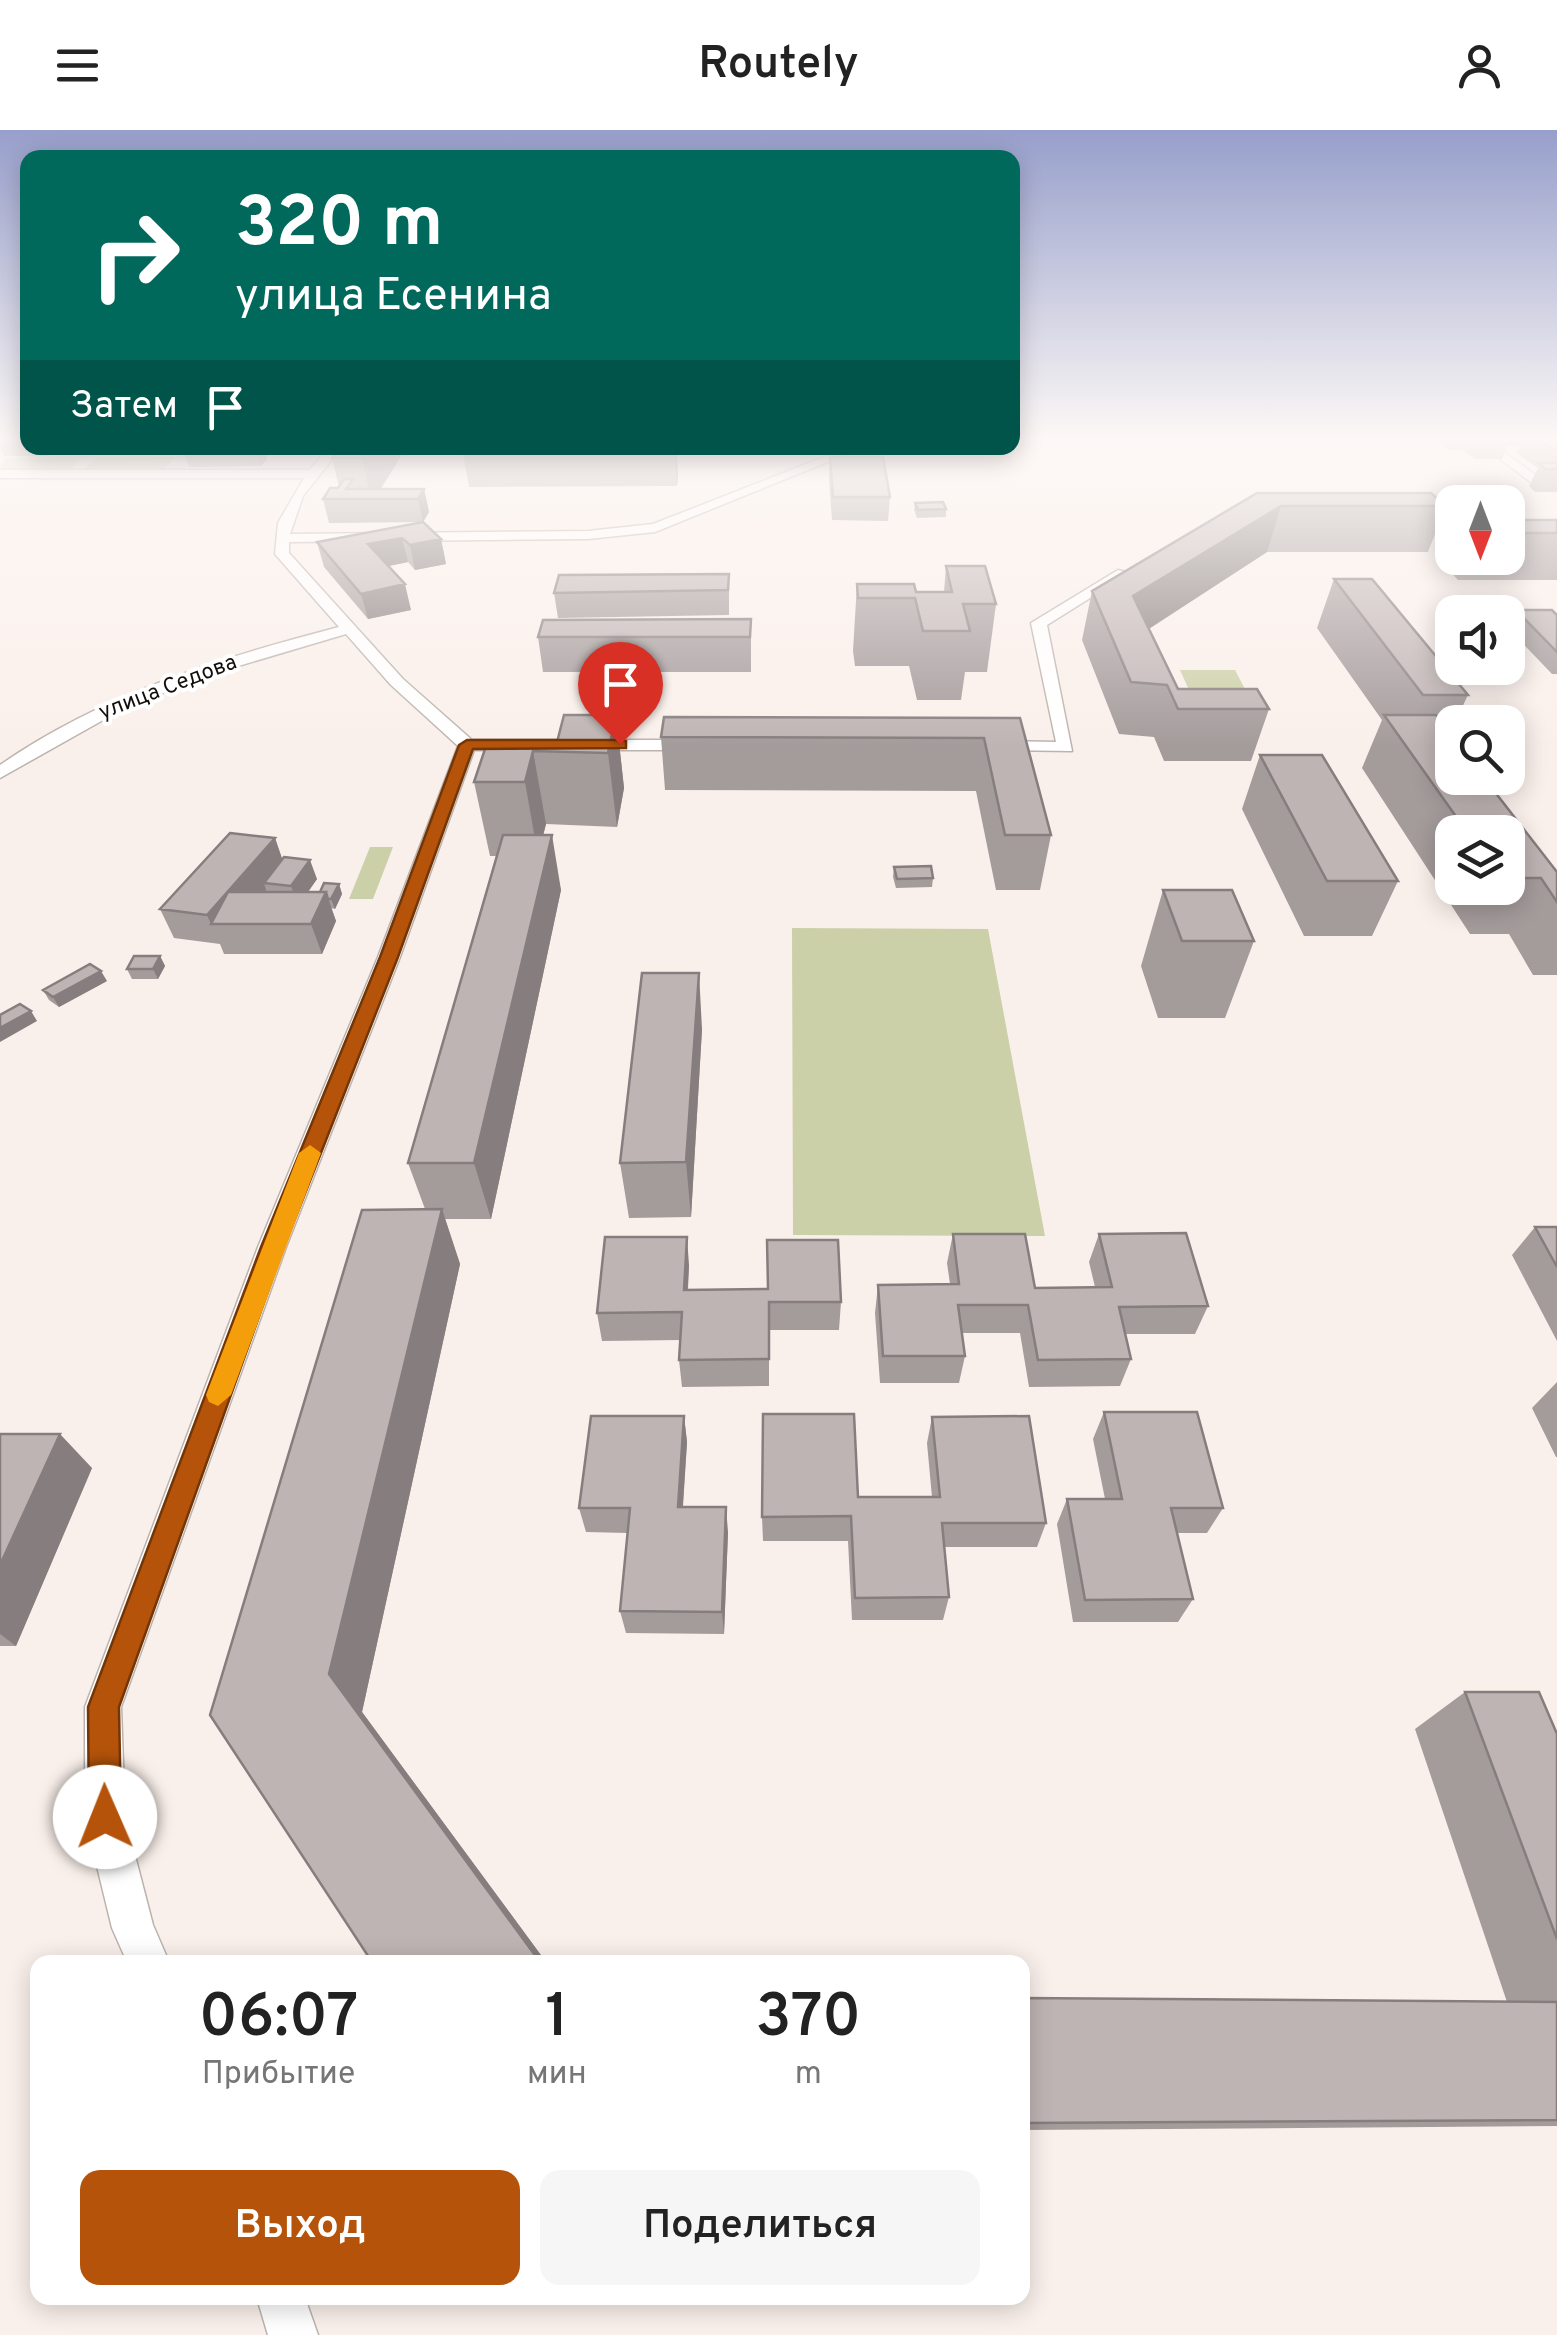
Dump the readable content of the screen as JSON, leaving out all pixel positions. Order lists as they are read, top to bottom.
{
  "streets": {
    "street": ["улица Седова"]
  },
  "north": "bottom",
  "page": {
    "header": "Routely",
    "turn": ["320 m", "улица Есенина"],
    "then": "Затем",
    "eta": [
      "06:07",
      "Прибытие",
      "1",
      "мин",
      "370",
      "m"
    ],
    "buttons": ["Выход", "Поделиться"]
  }
}
